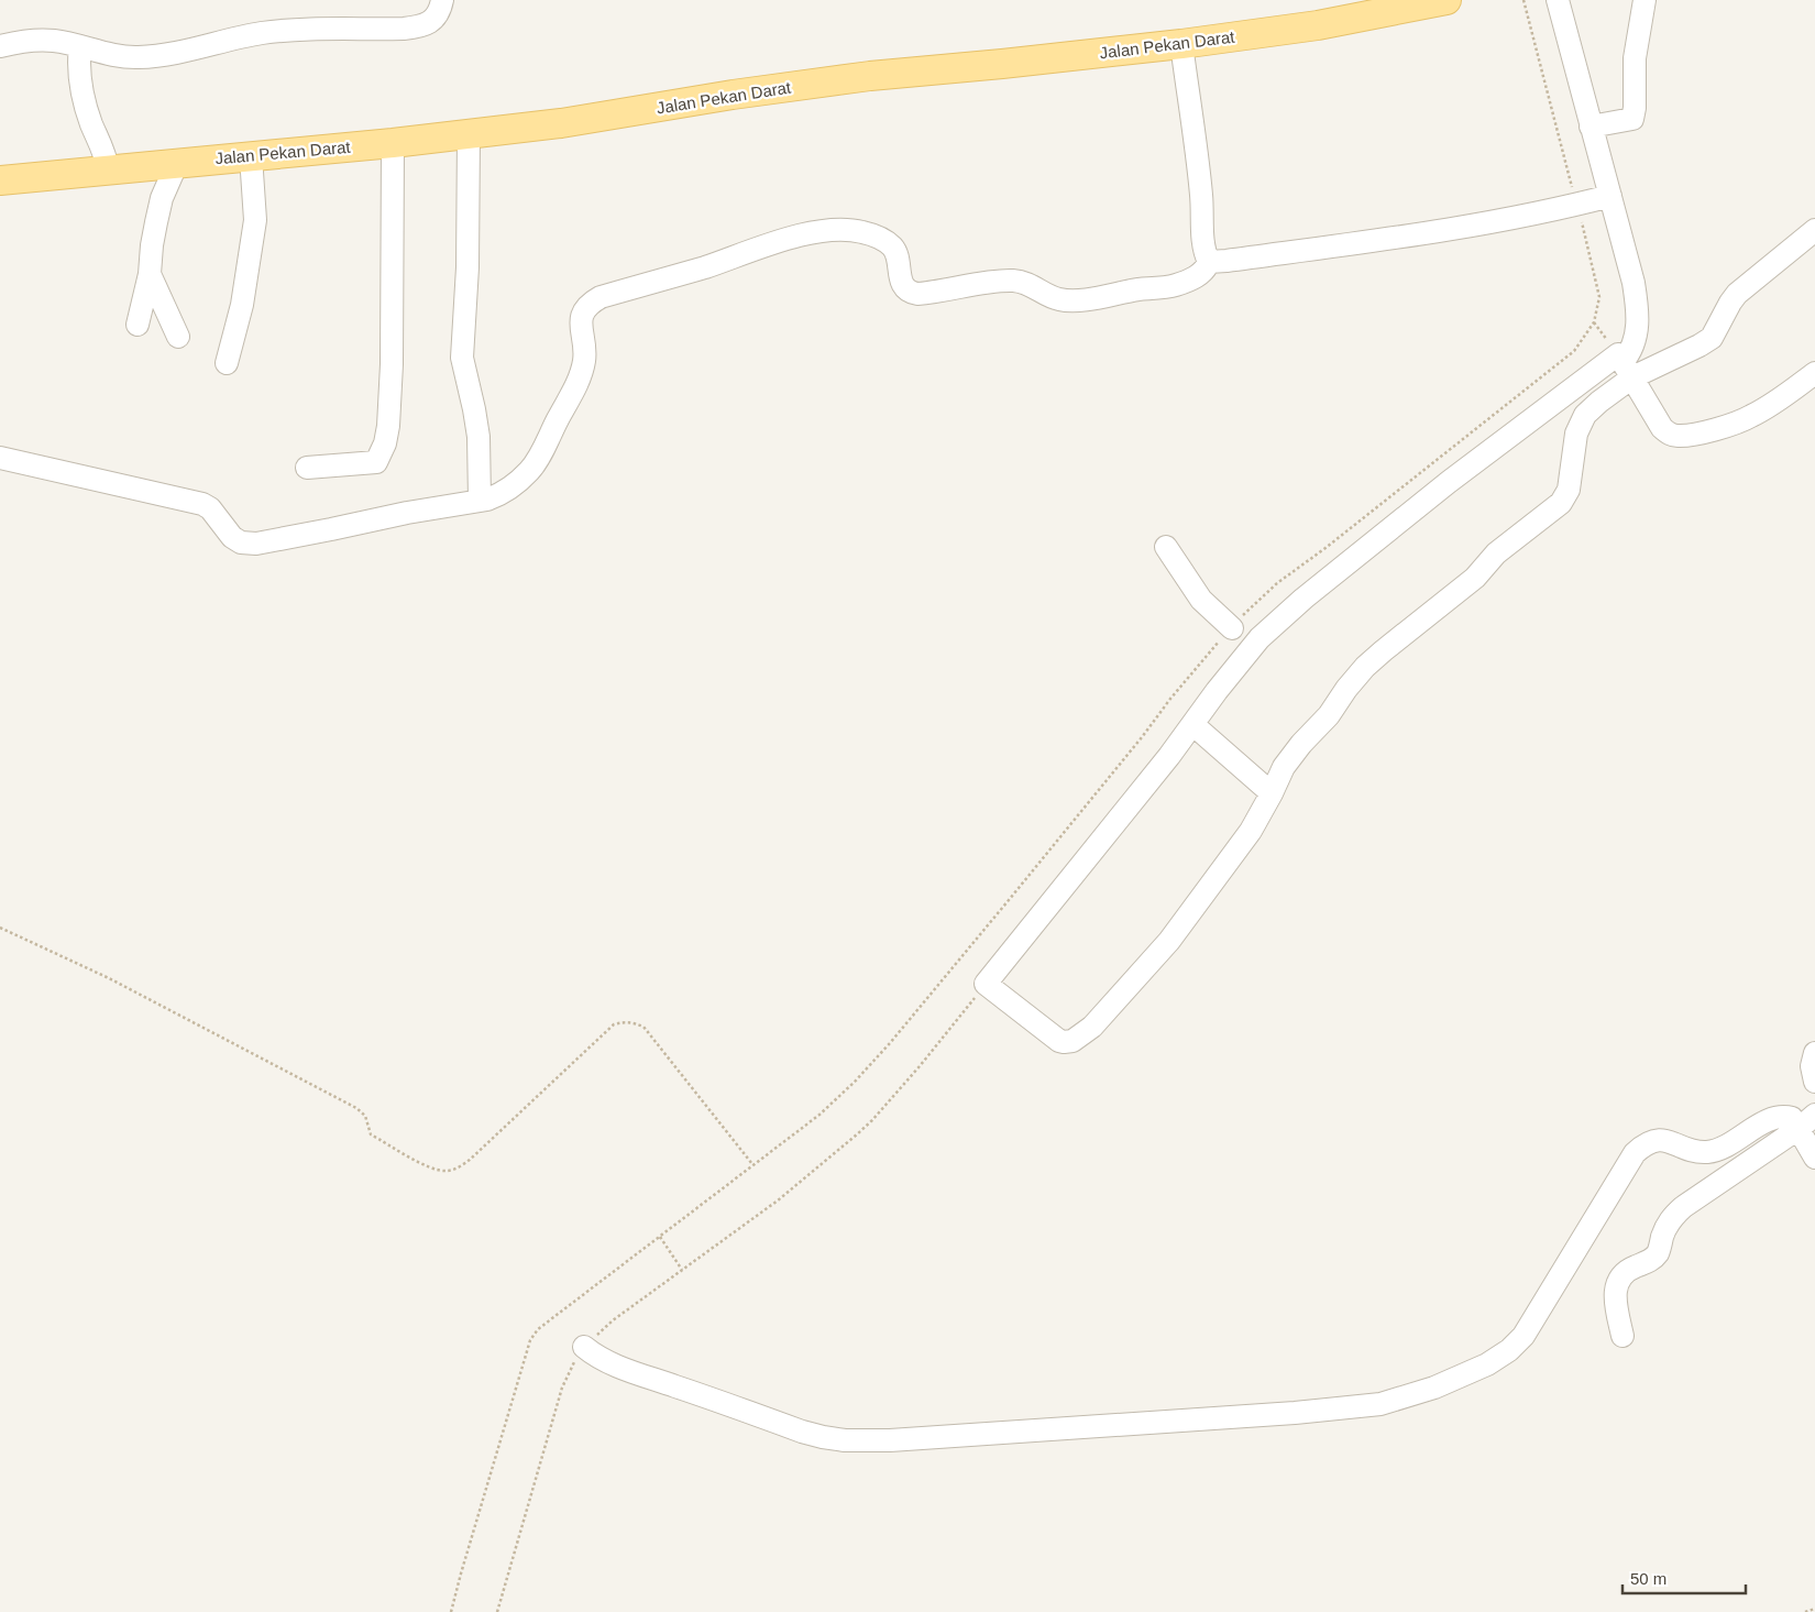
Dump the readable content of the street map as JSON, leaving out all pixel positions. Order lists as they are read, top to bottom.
{
  "streets": {
    "main road": ["Jalan Pekan Darat"]
  },
  "scale_bar": "50 m"
}
